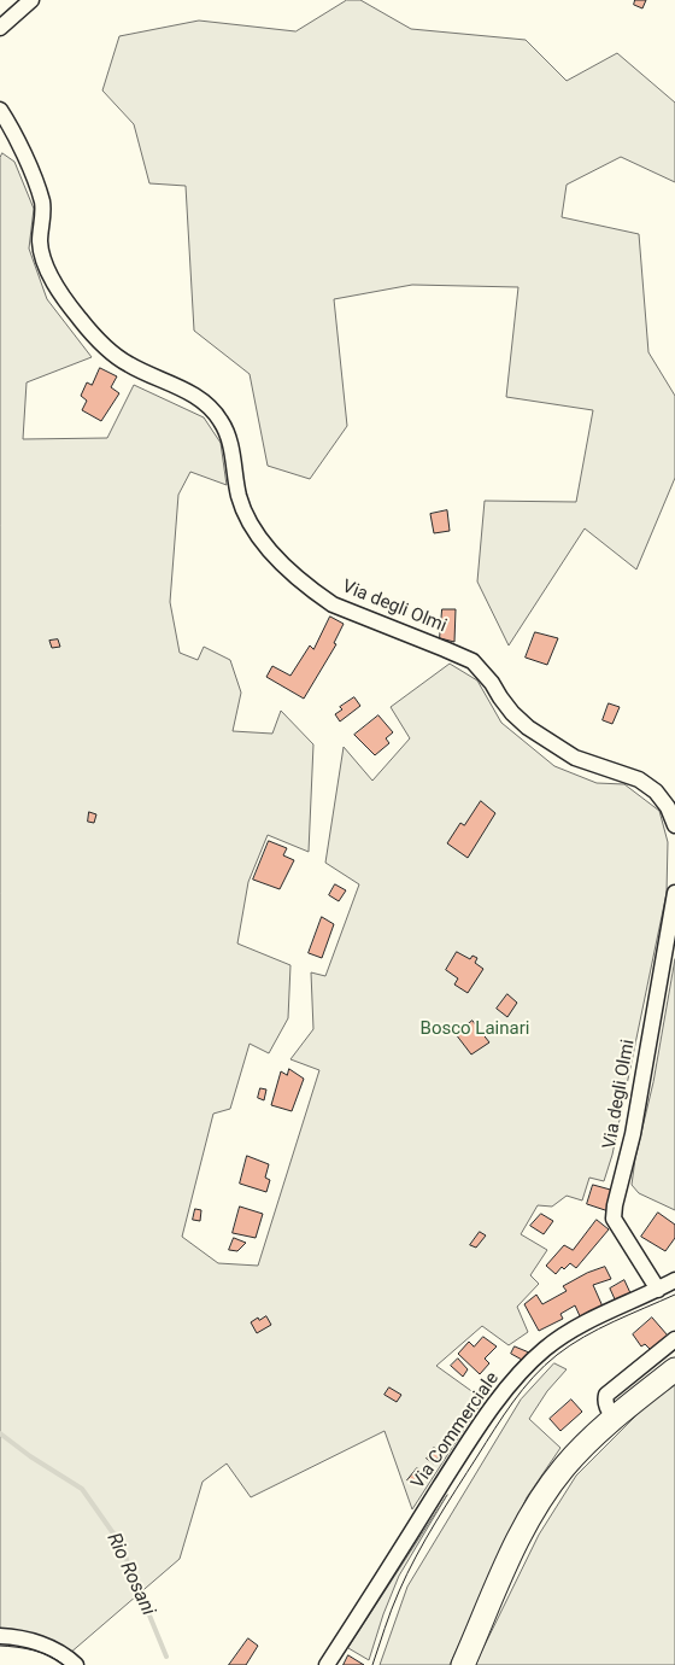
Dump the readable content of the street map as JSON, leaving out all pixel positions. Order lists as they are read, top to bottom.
{
  "streets": {
    "street": ["Via degli Olmi", "Via Commerciale"]
  },
  "crossings": [
    ["Via degli Olmi", "Via Commerciale"]
  ],
  "water": ["Rio Rosani"],
  "parks": ["Bosco Lainari"]
}
